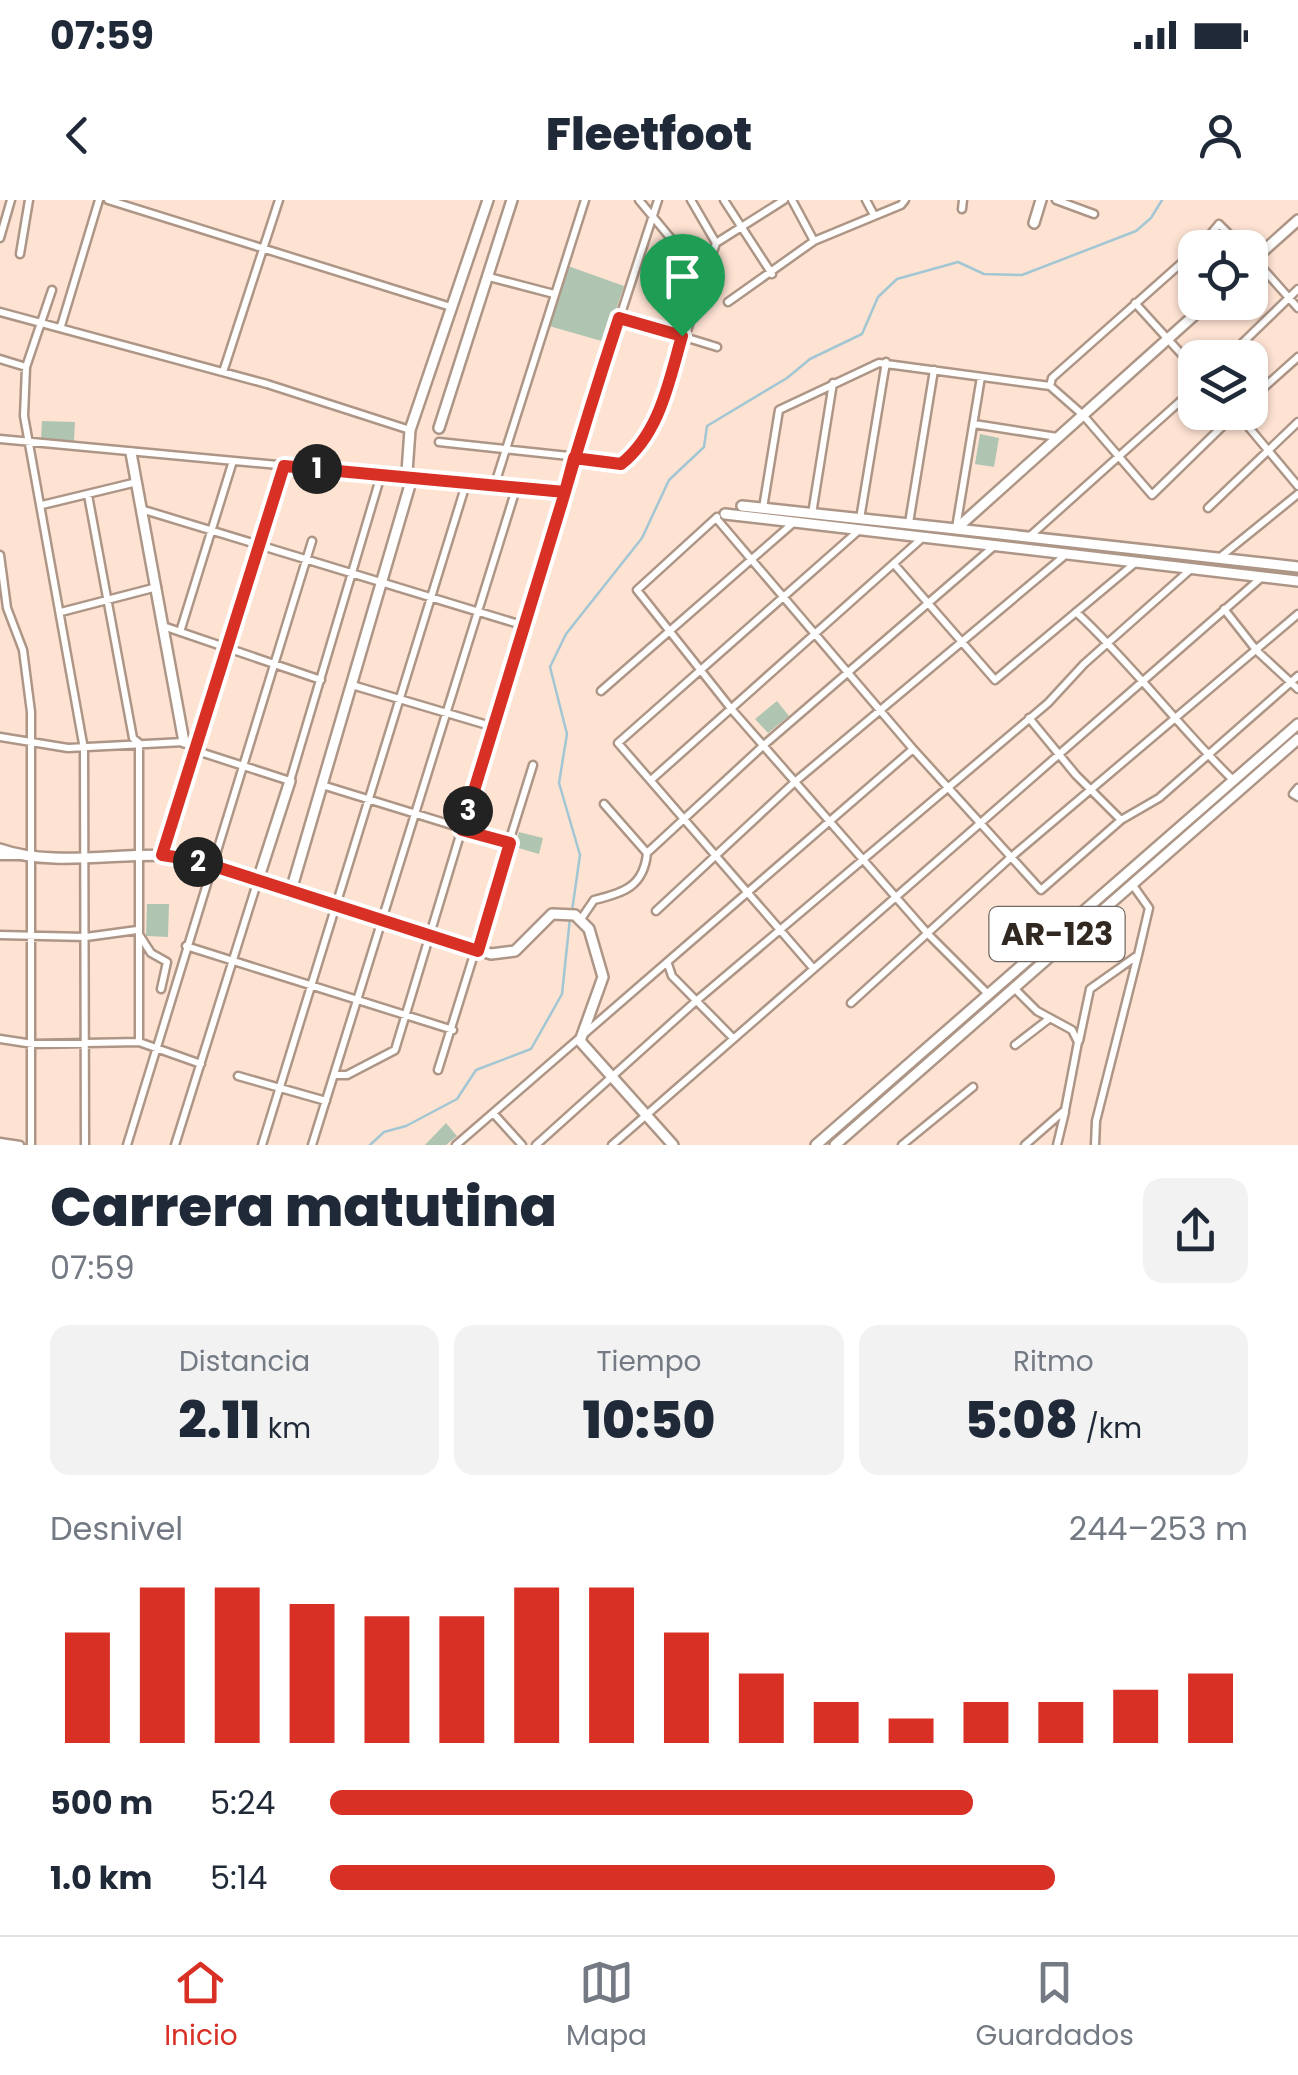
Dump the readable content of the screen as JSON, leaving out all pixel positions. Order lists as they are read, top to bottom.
{
  "streets": {
    "street": ["AR-123"]
  },
  "page": {
    "status": "07:59",
    "header": "Fleetfoot",
    "pins": ["1", "3", "2"],
    "heading": ["Carrera matutina", "07:59"],
    "stats": [
      ["Distancia", "2.11 km"],
      ["Tiempo", "10:50"],
      ["Ritmo", "5:08 /km"]
    ],
    "chart": ["Desnivel", "244–253 m"],
    "list": [
      {
        "name": "500 m",
        "note": "5:24"
      },
      {
        "name": "1.0 km",
        "note": "5:14"
      }
    ],
    "tabs": ["Inicio", "Mapa", "Guardados"]
  }
}
